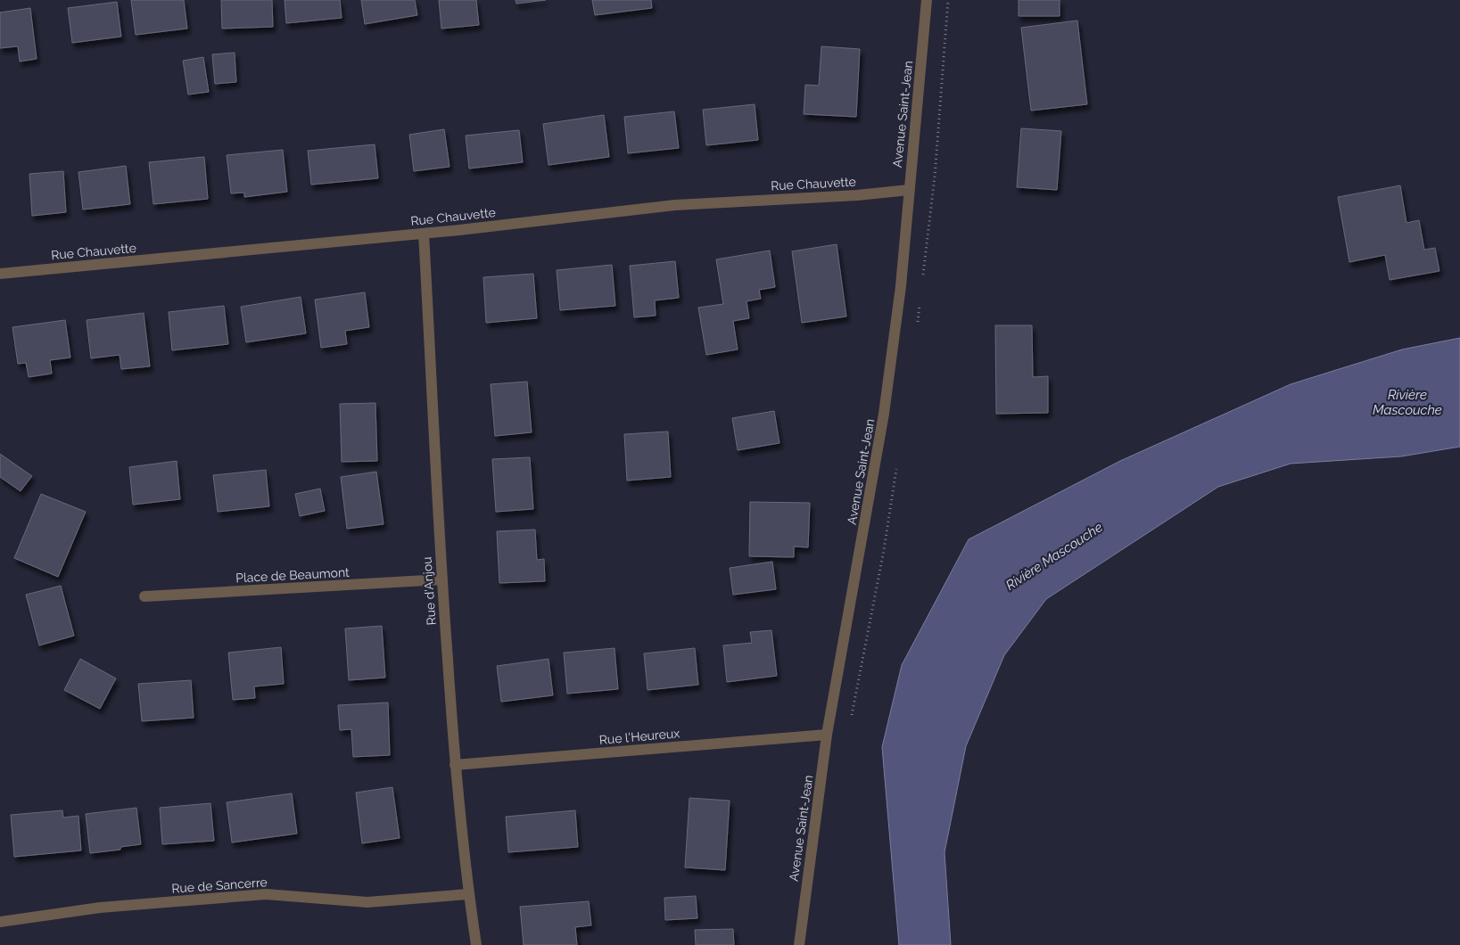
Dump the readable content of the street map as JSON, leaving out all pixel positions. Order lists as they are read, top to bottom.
{
  "streets": {
    "street": [
      "Avenue Saint-Jean",
      "Rue Chauvette",
      "Place de Beaumont",
      "Rue d'Anjou",
      "Rue l'Heureux",
      "Rue de Sancerre"
    ]
  },
  "crossings": [
    ["Avenue Saint-Jean", "Rue Chauvette"],
    ["Avenue Saint-Jean", "Rue l'Heureux"],
    ["Rue Chauvette", "Rue d'Anjou"],
    ["Place de Beaumont", "Rue d'Anjou"],
    ["Rue d'Anjou", "Rue l'Heureux"],
    ["Rue d'Anjou", "Rue de Sancerre"]
  ],
  "water": ["Rivière Mascouche"]
}
